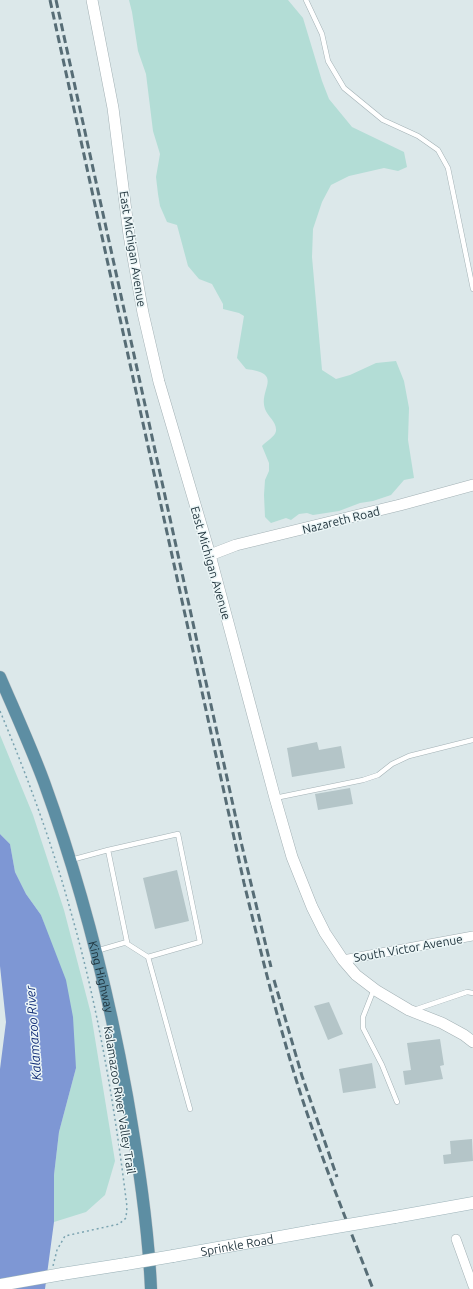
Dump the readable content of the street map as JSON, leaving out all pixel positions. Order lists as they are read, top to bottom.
{
  "streets": {
    "main road": ["King Highway", "Sprinkle Road"],
    "street": ["East Michigan Avenue", "Nazareth Road", "South Victor Avenue"],
    "path": ["Kalamazoo River Valley Trail"]
  },
  "crossings": [
    ["East Michigan Avenue", "Nazareth Road"],
    ["East Michigan Avenue", "South Victor Avenue"],
    ["Kalamazoo River Valley Trail", "Sprinkle Road"]
  ],
  "water": ["Kalamazoo River"]
}
